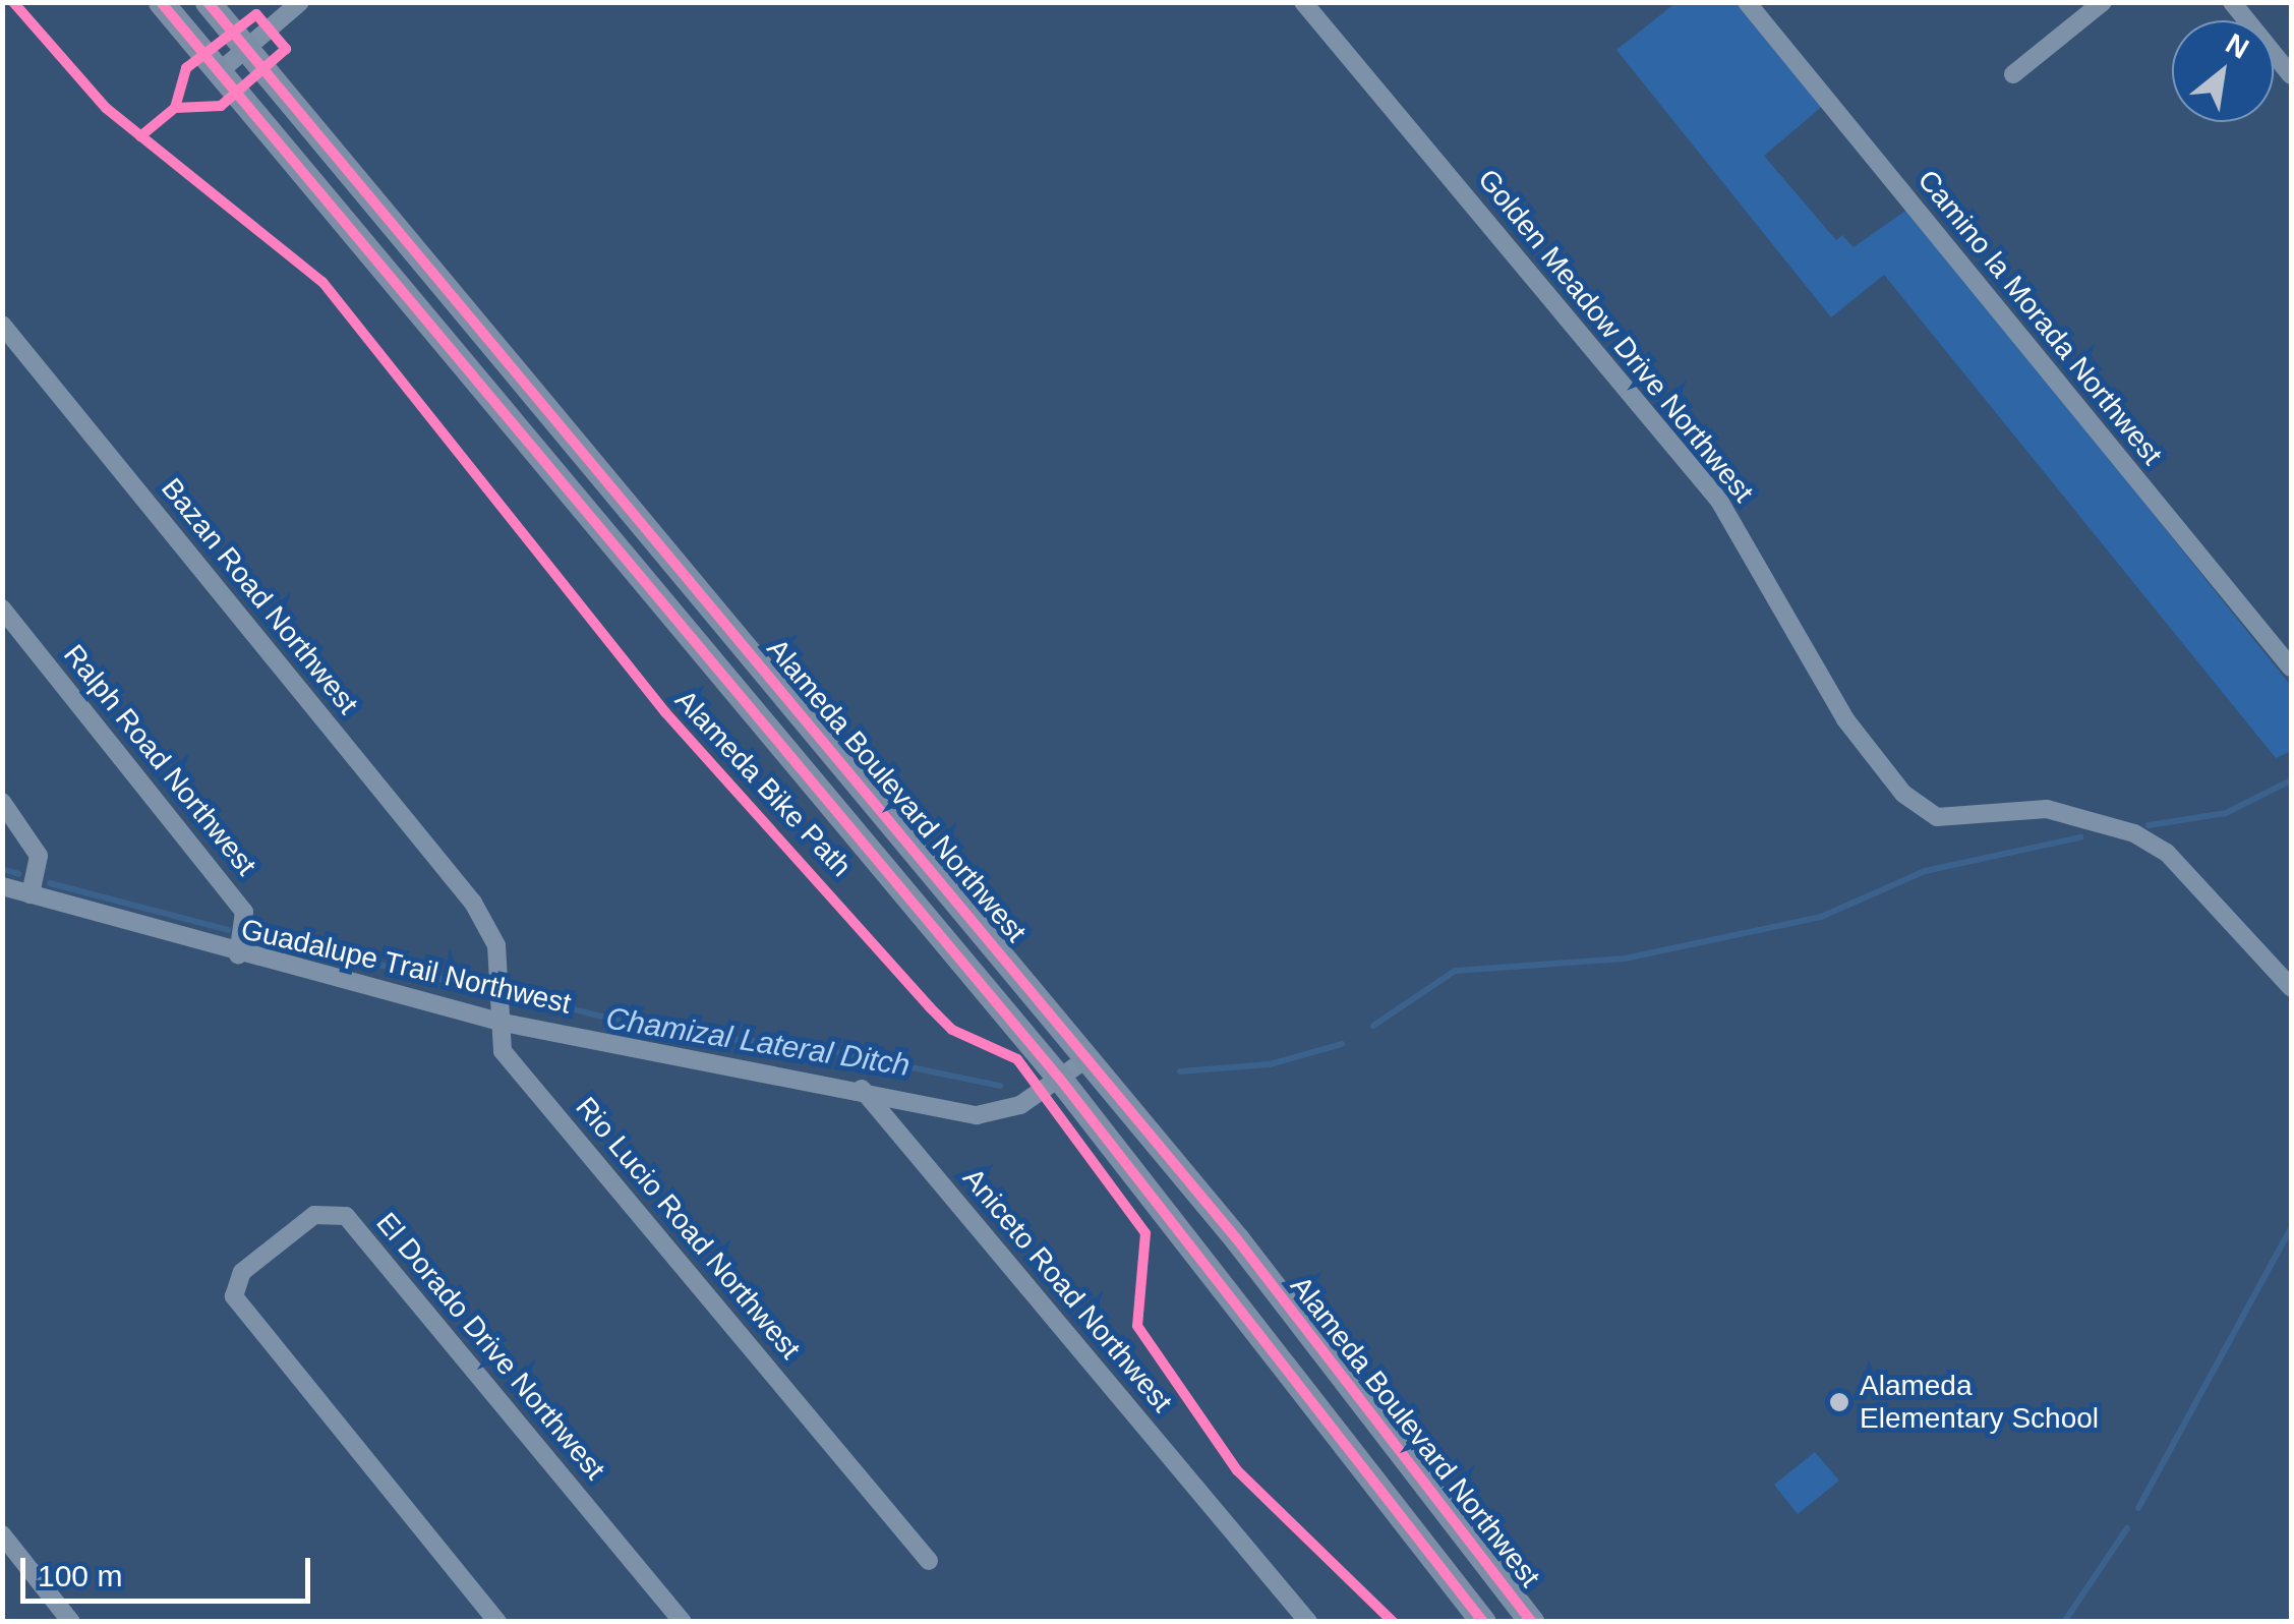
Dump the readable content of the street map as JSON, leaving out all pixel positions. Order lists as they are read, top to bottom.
{
  "streets": {
    "main road": ["Alameda Boulevard Northwest"],
    "street": [
      "Camino la Morada Northwest",
      "Golden Meadow Drive Northwest",
      "Bazan Road Northwest",
      "Ralph Road Northwest",
      "Guadalupe Trail Northwest",
      "Rio Lucio Road Northwest",
      "Aniceto Road Northwest",
      "El Dorado Drive Northwest"
    ],
    "cycle path": ["Alameda Bike Path"]
  },
  "crossings": [
    ["Bazan Road Northwest", "Rio Lucio Road Northwest"],
    ["Ralph Road Northwest", "Guadalupe Trail Northwest"],
    ["Alameda Boulevard Northwest", "Guadalupe Trail Northwest"],
    ["Guadalupe Trail Northwest", "Rio Lucio Road Northwest"],
    ["Guadalupe Trail Northwest", "Aniceto Road Northwest"]
  ],
  "water": ["Chamizal Lateral Ditch"],
  "places": ["Alameda Elementary School"],
  "scale_bar": "100 m",
  "north": "top right"
}
